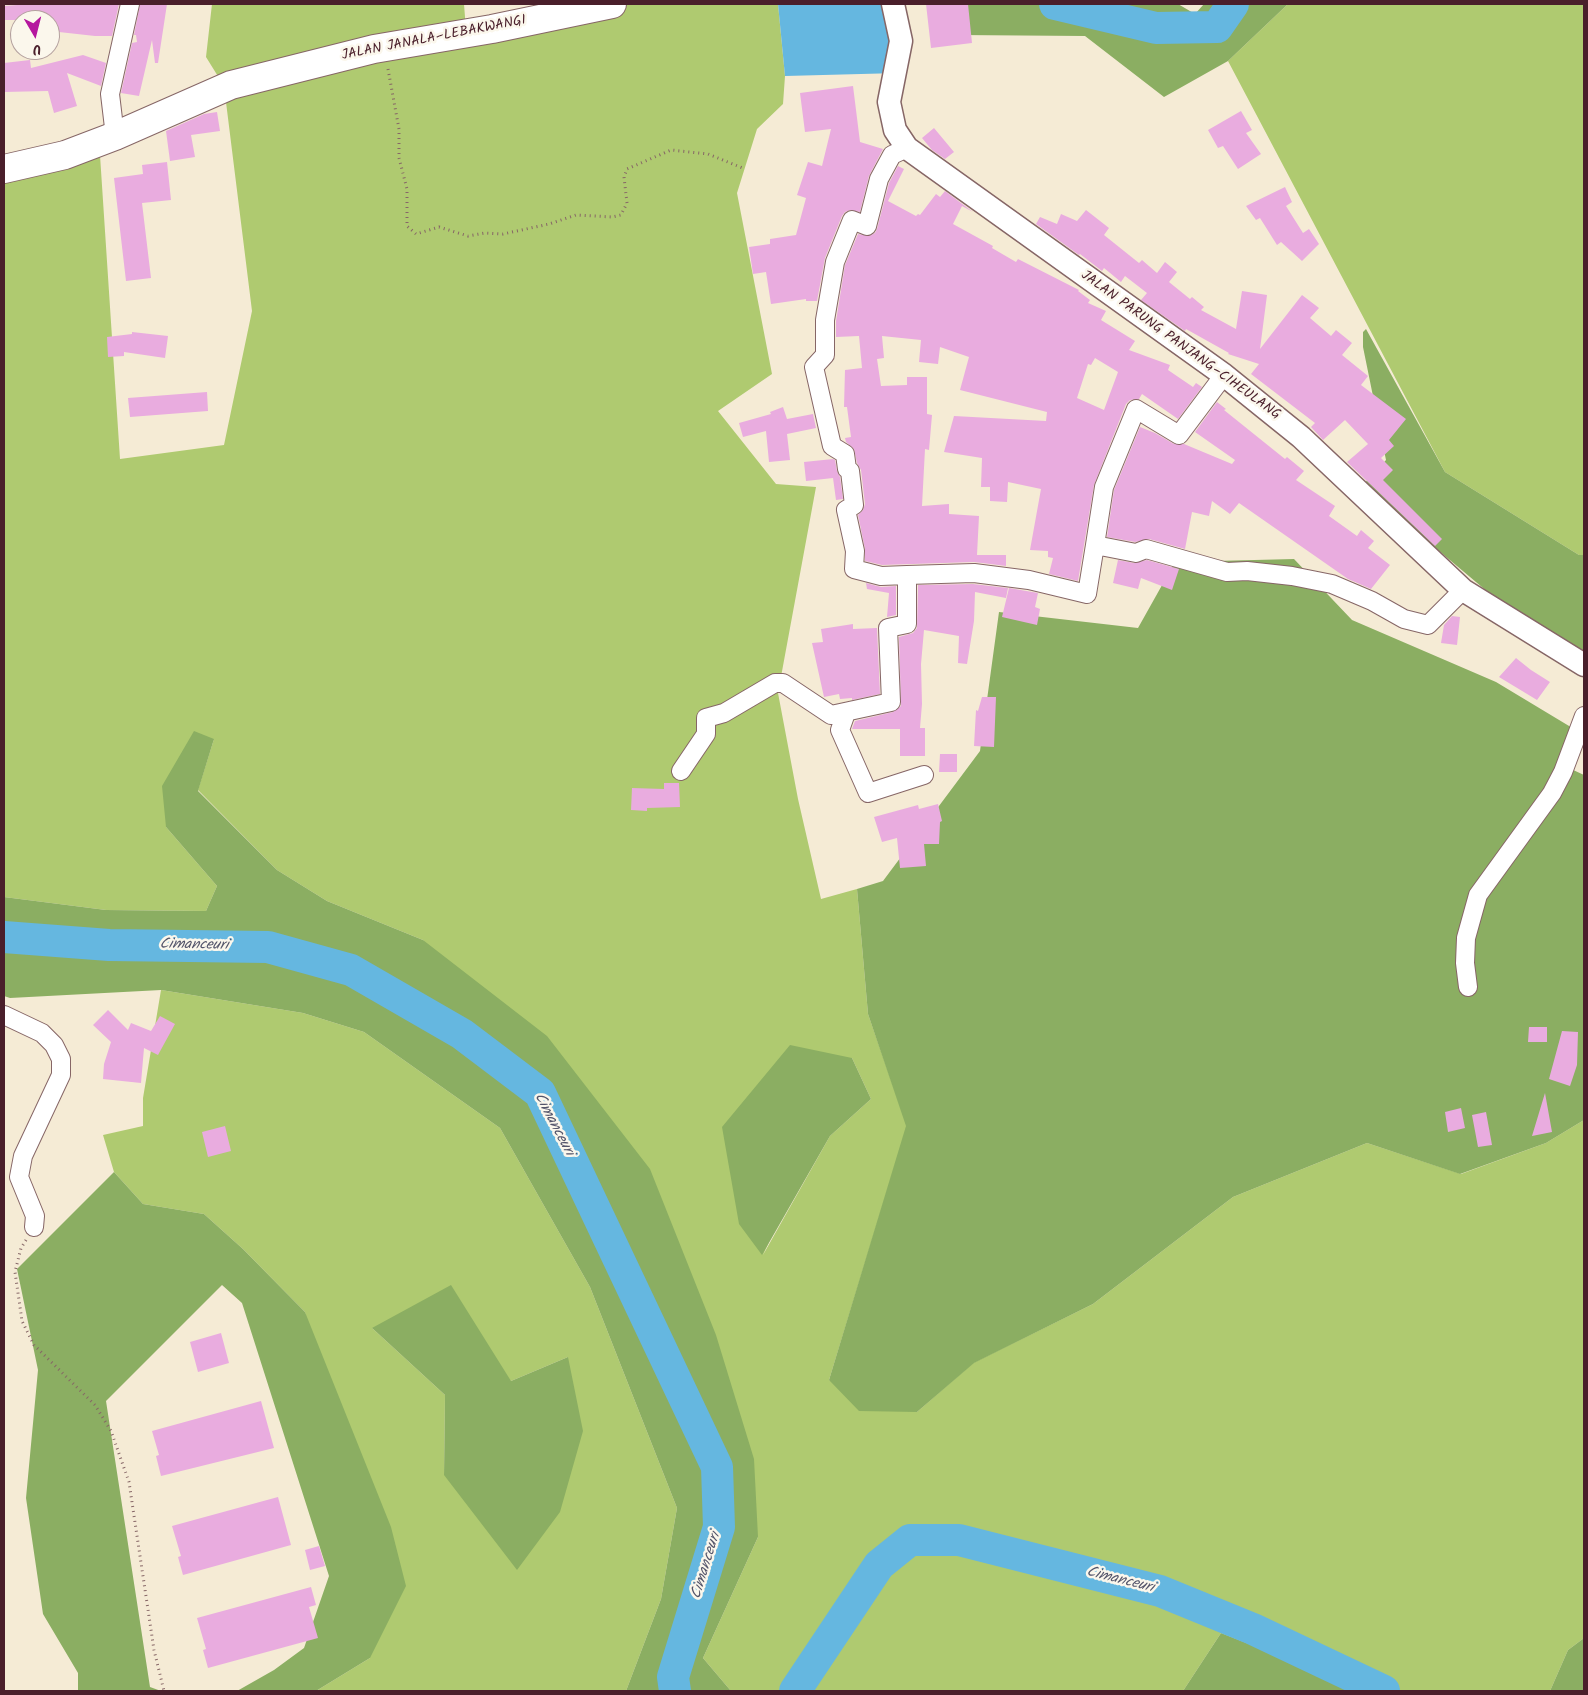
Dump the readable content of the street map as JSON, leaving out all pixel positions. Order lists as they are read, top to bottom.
{
  "streets": {
    "main road": ["JALAN JANALA–LEBAKWANGI"],
    "street": ["JALAN PARUNG PANJANG–CIHEULANG"]
  },
  "water": ["Cimanceuri"],
  "north": "bottom"
}
